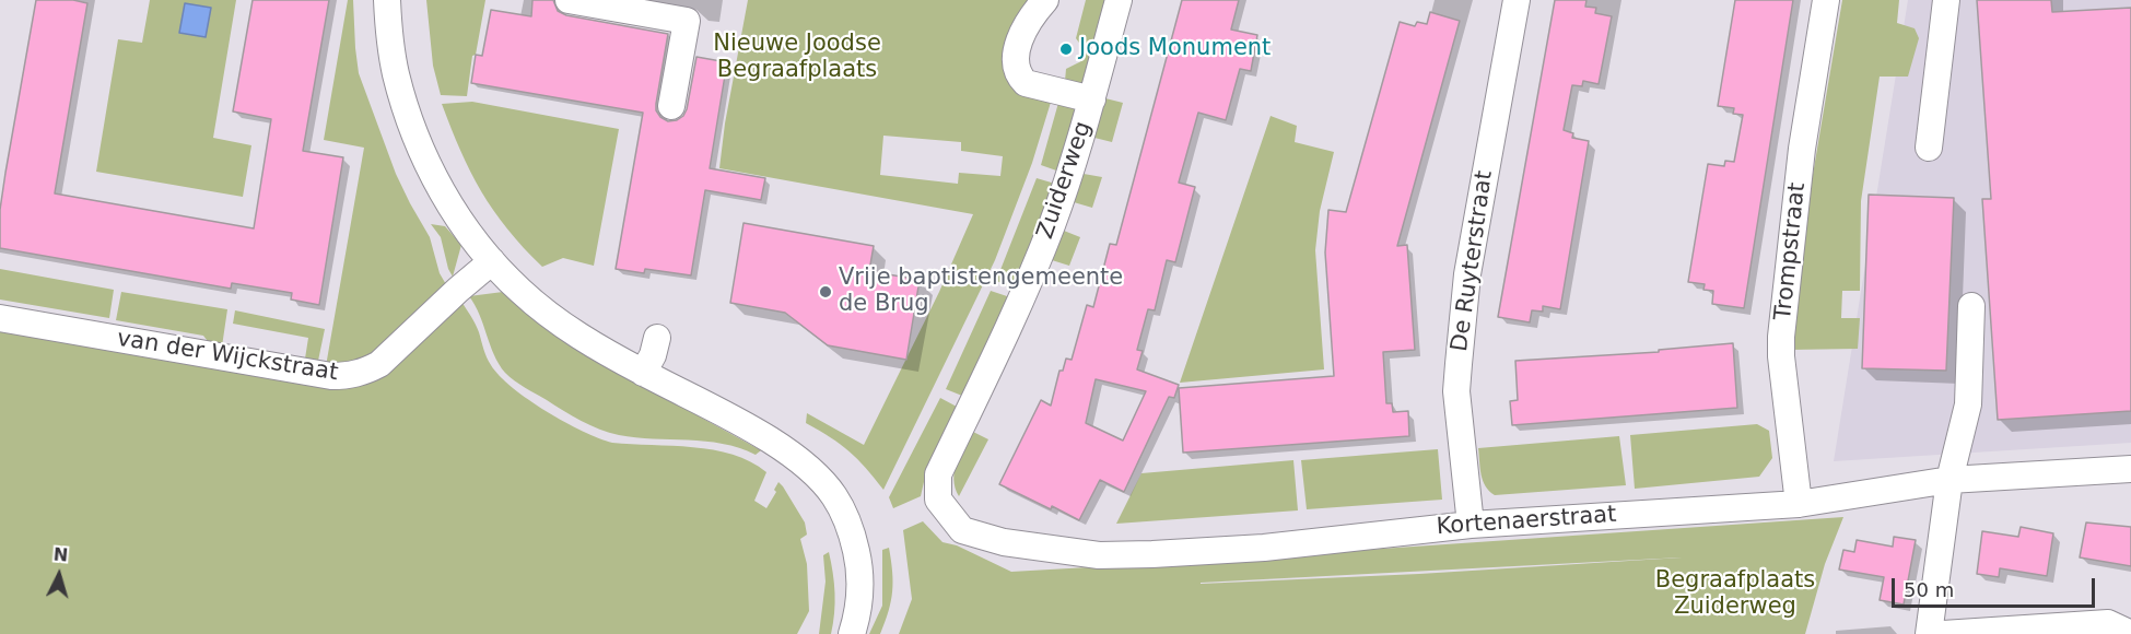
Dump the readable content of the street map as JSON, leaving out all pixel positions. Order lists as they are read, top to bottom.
{
  "streets": {
    "street": [
      "Zuiderweg",
      "Trompstraat",
      "De Ruyterstraat",
      "van der Wijckstraat",
      "Kortenaerstraat"
    ]
  },
  "crossings": [
    ["Zuiderweg", "Kortenaerstraat"],
    ["Trompstraat", "Kortenaerstraat"],
    ["De Ruyterstraat", "Kortenaerstraat"]
  ],
  "parks": ["Nieuwe Joodse Begraafplaats", "Begraafplaats Zuiderweg"],
  "places": ["Joods Monument", "Vrije baptistengemeente de Brug"],
  "scale_bar": "50 m",
  "north": "top"
}
